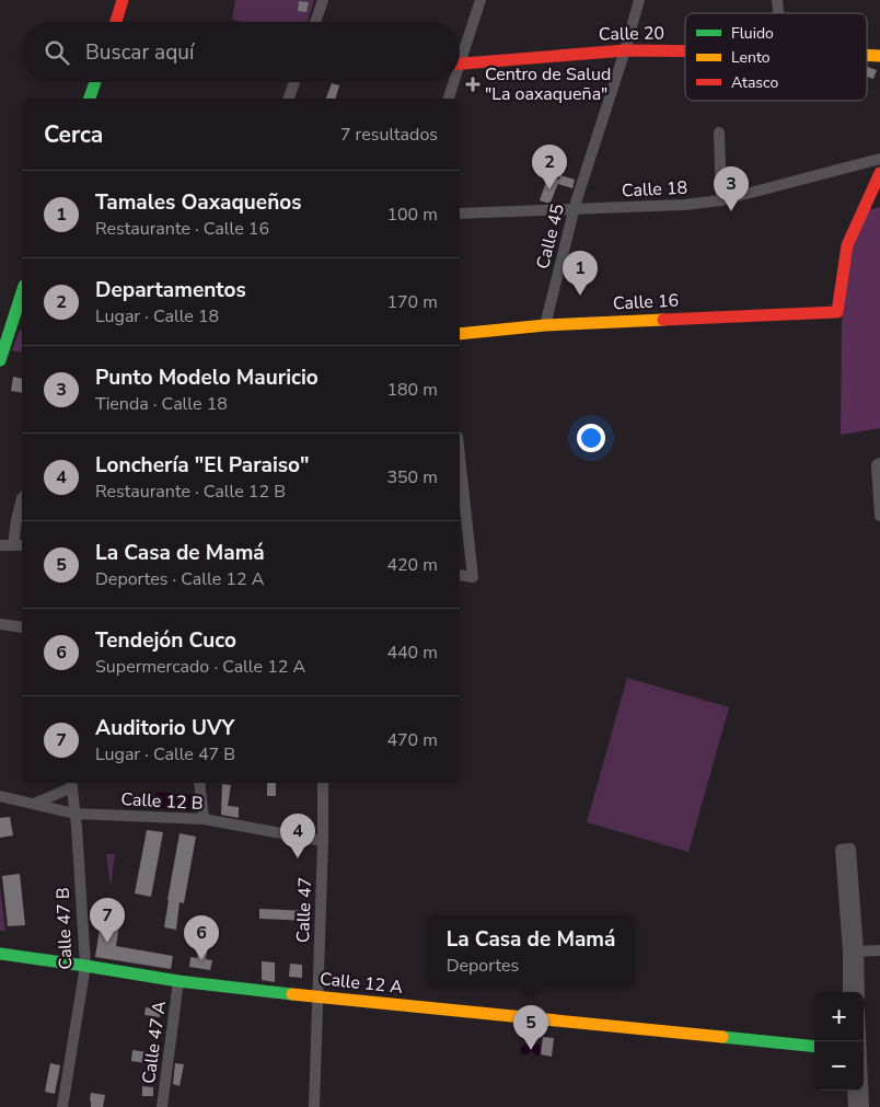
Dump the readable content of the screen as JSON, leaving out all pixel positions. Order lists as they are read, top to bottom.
{
  "streets": {
    "street": [
      "Calle 20",
      "Calle 18",
      "Calle 45",
      "Calle 16",
      "Calle 12 B",
      "Calle 47",
      "Calle 47 B",
      "Calle 12 A",
      "Calle 47 A"
    ]
  },
  "crossings": [
    ["Calle 20", "Calle 45"],
    ["Calle 18", "Calle 45"],
    ["Calle 45", "Calle 16"],
    ["Calle 12 B", "Calle 47"],
    ["Calle 12 B", "Calle 47 B"],
    ["Calle 47", "Calle 12 A"],
    ["Calle 47 B", "Calle 12 A"],
    ["Calle 12 A", "Calle 47 A"]
  ],
  "places": {
    "health": ["Centro de Salud \"La oaxaqueña\""]
  },
  "legend": ["Fluido", "Lento", "Atasco"],
  "page": {
    "search": "Buscar aquí",
    "heading": ["Cerca", "7 resultados"],
    "pins": [
      "2",
      "3",
      "1",
      "4",
      "7",
      "6",
      "5"
    ],
    "list": [
      {
        "mark": "1",
        "name": "Tamales Oaxaqueños",
        "note": "Restaurante · Calle 16",
        "value": "100 m"
      },
      {
        "mark": "2",
        "name": "Departamentos",
        "note": "Lugar · Calle 18",
        "value": "170 m"
      },
      {
        "mark": "3",
        "name": "Punto Modelo Mauricio",
        "note": "Tienda · Calle 18",
        "value": "180 m"
      },
      {
        "mark": "4",
        "name": "Lonchería \"El Paraiso\"",
        "note": "Restaurante · Calle 12 B",
        "value": "350 m"
      },
      {
        "mark": "5",
        "name": "La Casa de Mamá",
        "note": "Deportes · Calle 12 A",
        "value": "420 m"
      },
      {
        "mark": "6",
        "name": "Tendejón Cuco",
        "note": "Supermercado · Calle 12 A",
        "value": "440 m"
      },
      {
        "mark": "7",
        "name": "Auditorio UVY",
        "note": "Lugar · Calle 47 B",
        "value": "470 m"
      }
    ],
    "popup": ["La Casa de Mamá", "Deportes"],
    "map_buttons": ["+", "−"]
  }
}
